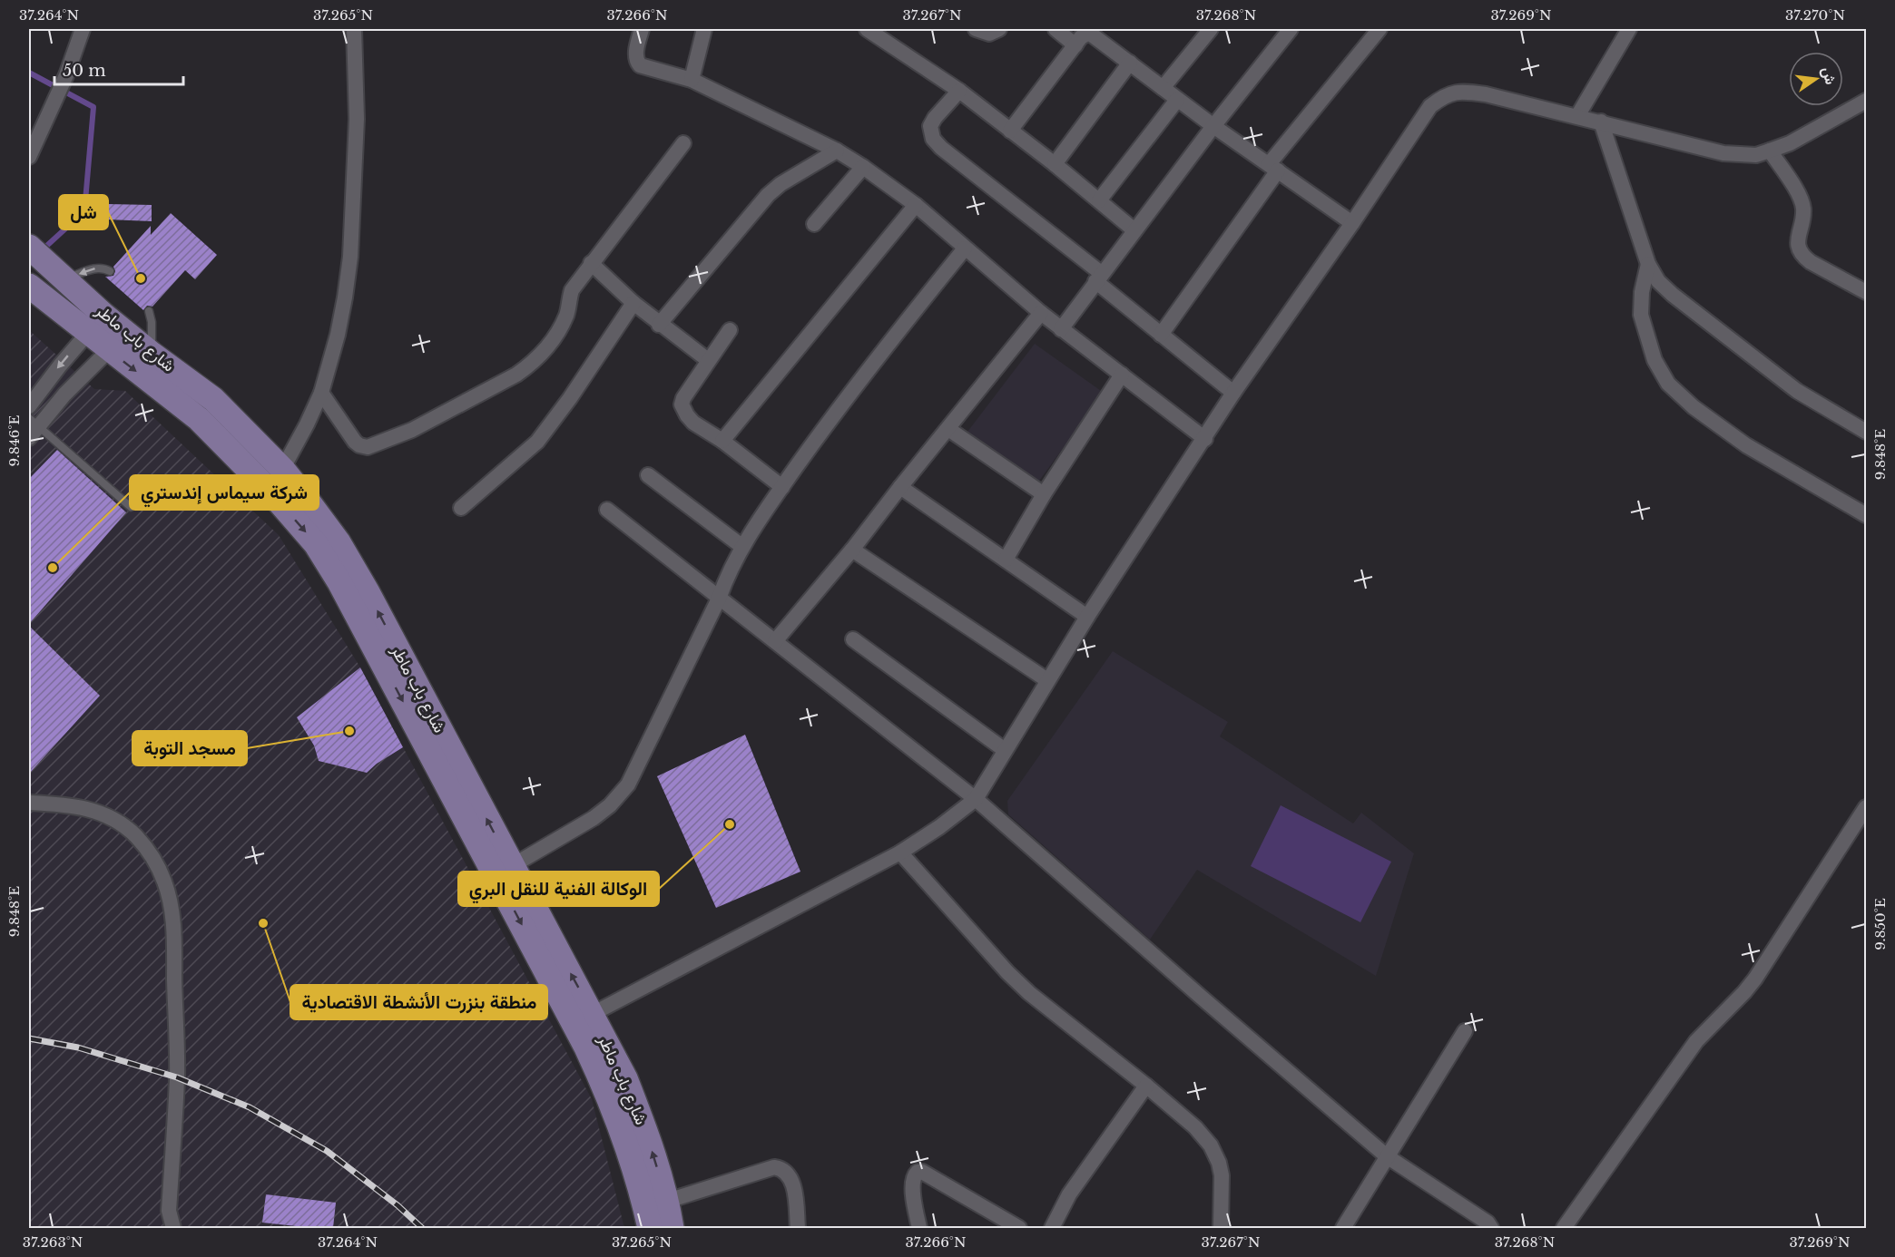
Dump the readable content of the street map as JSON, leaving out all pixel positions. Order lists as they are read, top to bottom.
{
  "streets": {
    "main road": ["شارع باب ماطر"]
  },
  "places": [
    "شل",
    "شركة سيماس إندستري",
    "مسجد التوبة",
    "الوكالة الفنية للنقل البري",
    "منطقة بنزرت الأنشطة الاقتصادية"
  ],
  "scale_bar": "50 m",
  "north": "right",
  "coordinates": [
    "37.264°N",
    "37.265°N",
    "37.266°N",
    "37.267°N",
    "37.268°N",
    "37.269°N",
    "37.270°N",
    "9.846°E",
    "9.848°E",
    "9.850°E",
    "37.263°N"
  ]
}
